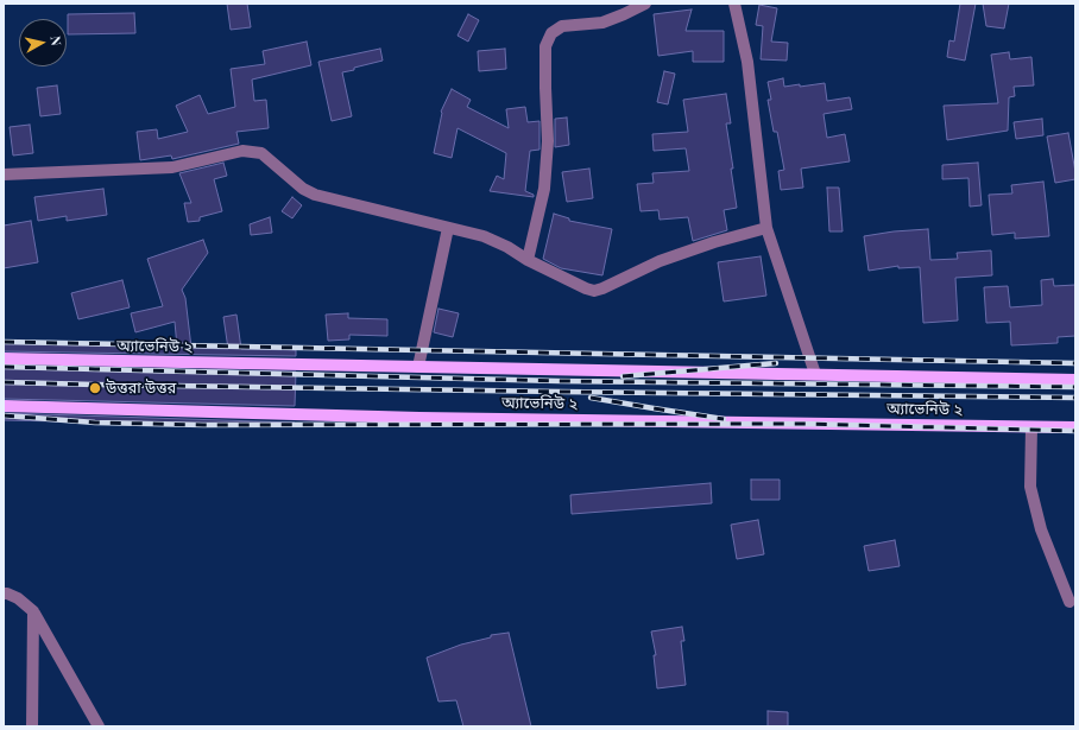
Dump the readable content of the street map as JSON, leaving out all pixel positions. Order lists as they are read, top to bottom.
{
  "streets": {
    "main road": ["অ্যাভেনিউ ২"]
  },
  "places": ["উত্তরা উত্তর"],
  "north": "right"
}
